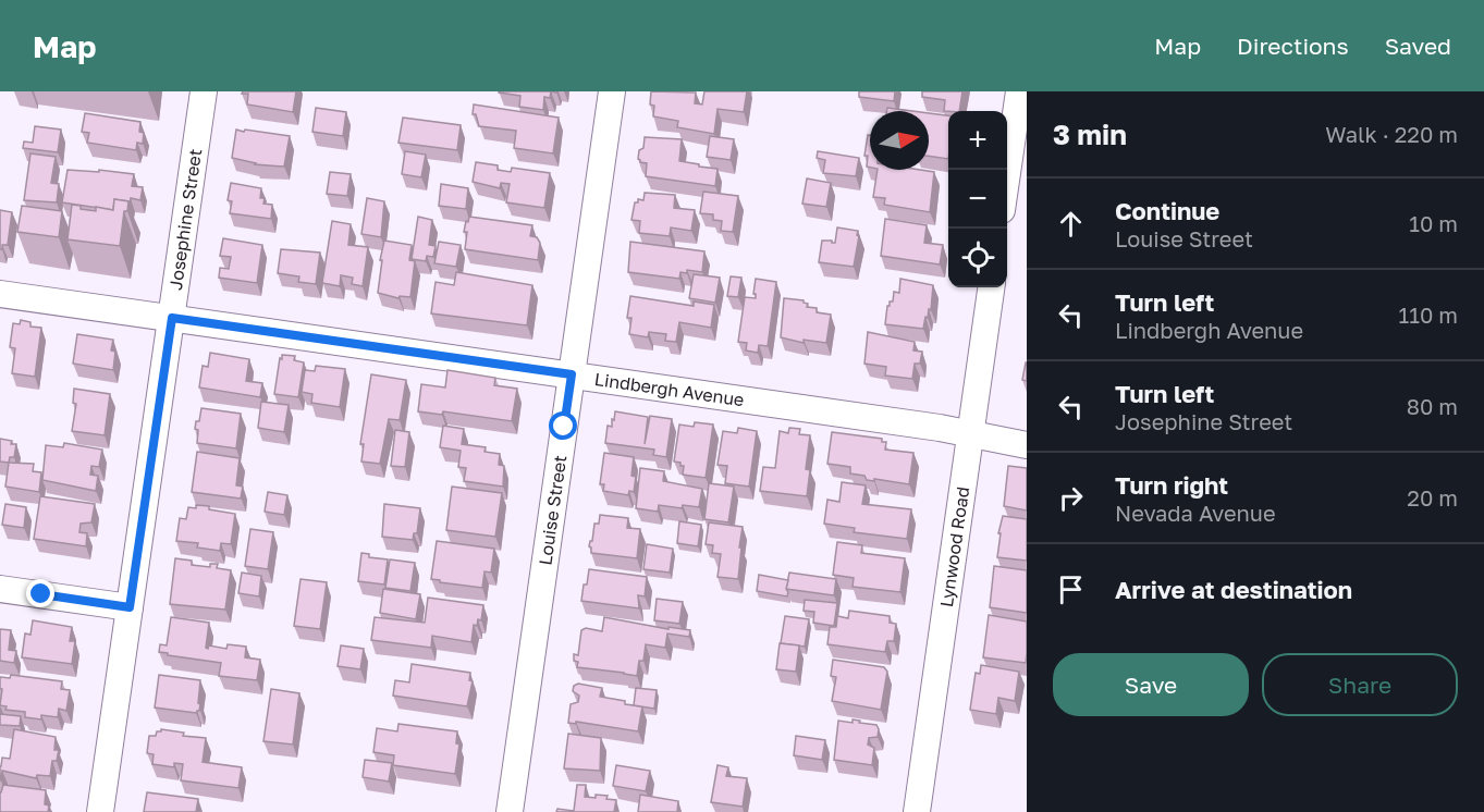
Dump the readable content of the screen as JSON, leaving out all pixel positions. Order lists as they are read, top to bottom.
{
  "streets": {
    "street": [
      "Josephine Street",
      "Lindbergh Avenue",
      "Louise Street",
      "Lynwood Road"
    ]
  },
  "crossings": [
    ["Josephine Street", "Lindbergh Avenue"],
    ["Lindbergh Avenue", "Louise Street"],
    ["Lindbergh Avenue", "Lynwood Road"]
  ],
  "north": "right",
  "page": {
    "header": "Map",
    "nav": ["Map", "Directions", "Saved"],
    "heading": ["3 min", "Walk · 220 m"],
    "map_buttons": ["+", "−"],
    "list": [
      ["Continue", "Louise Street", "10 m"],
      ["Turn left", "Lindbergh Avenue", "110 m"],
      ["Turn left", "Josephine Street", "80 m"],
      ["Turn right", "Nevada Avenue", "20 m"],
      "Arrive at destination"
    ],
    "buttons": ["Save", "Share"]
  }
}
